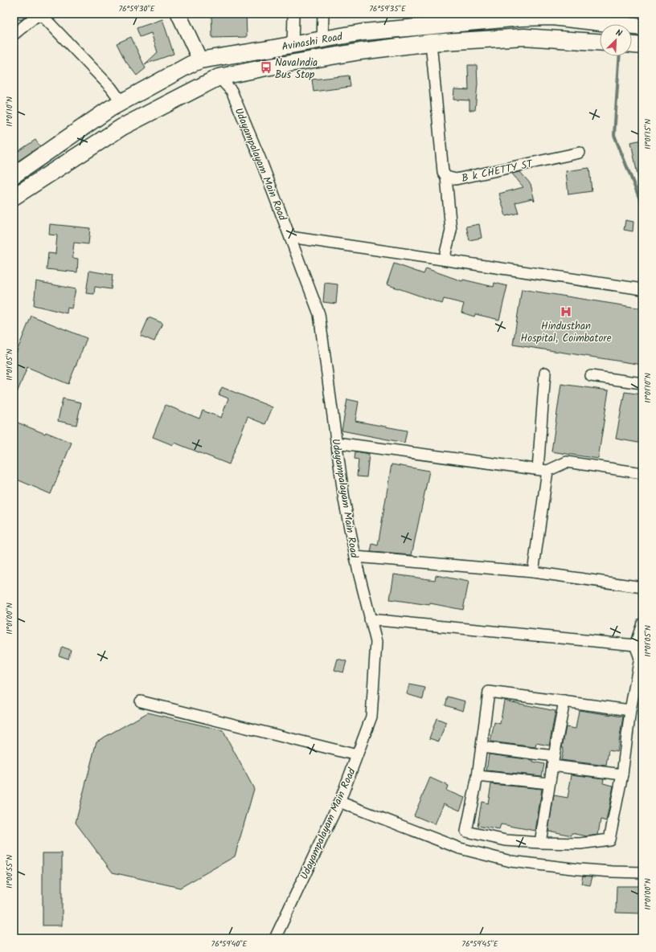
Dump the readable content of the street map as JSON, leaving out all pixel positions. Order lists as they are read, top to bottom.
{
  "streets": {
    "main road": ["Avinashi Road"],
    "street": ["Udayampalayam Main Road", "B k CHETTY ST"]
  },
  "crossings": [
    ["Avinashi Road", "Udayampalayam Main Road"],
    ["Avinashi Road", "B k CHETTY ST"]
  ],
  "places": {
    "bus stop": ["NavaIndia Bus Stop"],
    "hospital": ["Hindusthan Hospital, Coimbatore"]
  },
  "north": "top right",
  "coordinates": [
    "76°59'30\"E",
    "76°59'35\"E",
    "11°01'10\"N",
    "11°01'15\"N",
    "11°01'05\"N",
    "11°01'00\"N",
    "11°00'55\"N",
    "76°59'40\"E",
    "76°59'45\"E"
  ]
}
